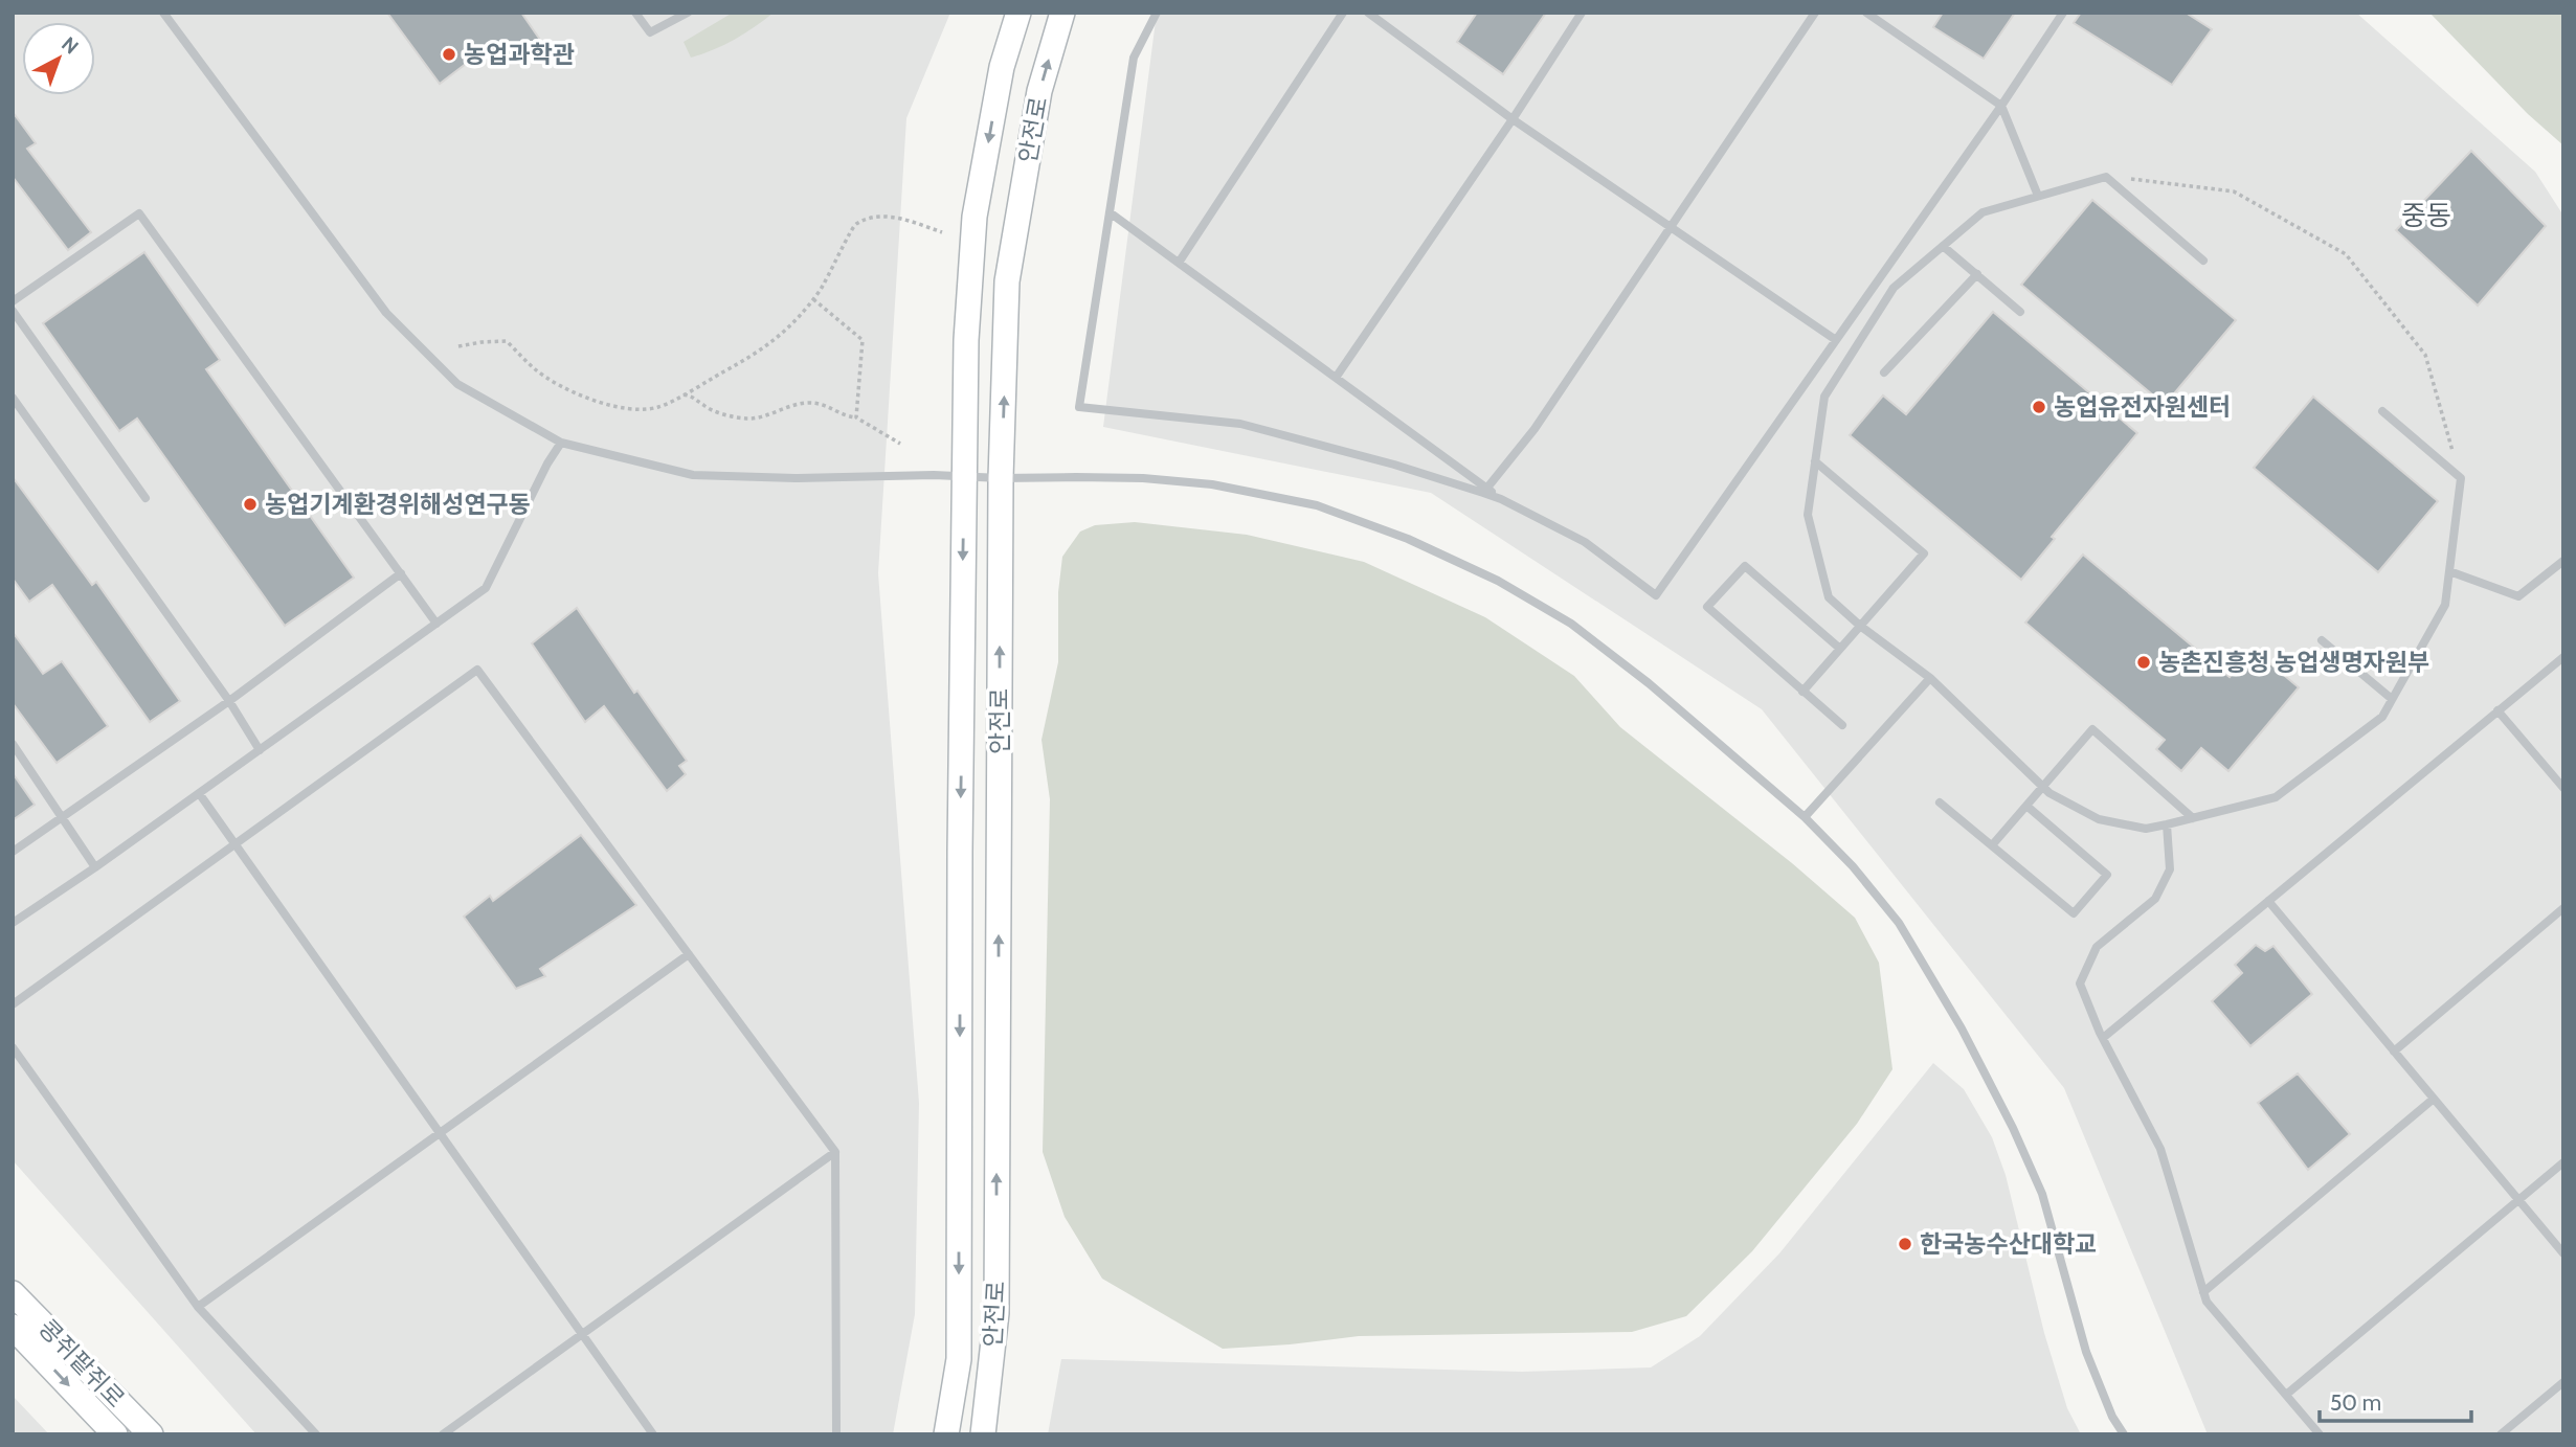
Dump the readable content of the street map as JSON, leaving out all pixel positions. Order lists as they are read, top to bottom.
{
  "streets": {
    "street": ["안전로", "콩쥐팥쥐로"]
  },
  "districts": ["중동"],
  "places": [
    "농업과학관",
    "농업유전자원센터",
    "농업기계환경위해성연구동",
    "농촌진흥청 농업생명자원부",
    "한국농수산대학교"
  ],
  "scale_bar": "50 m",
  "north": "top right"
}
